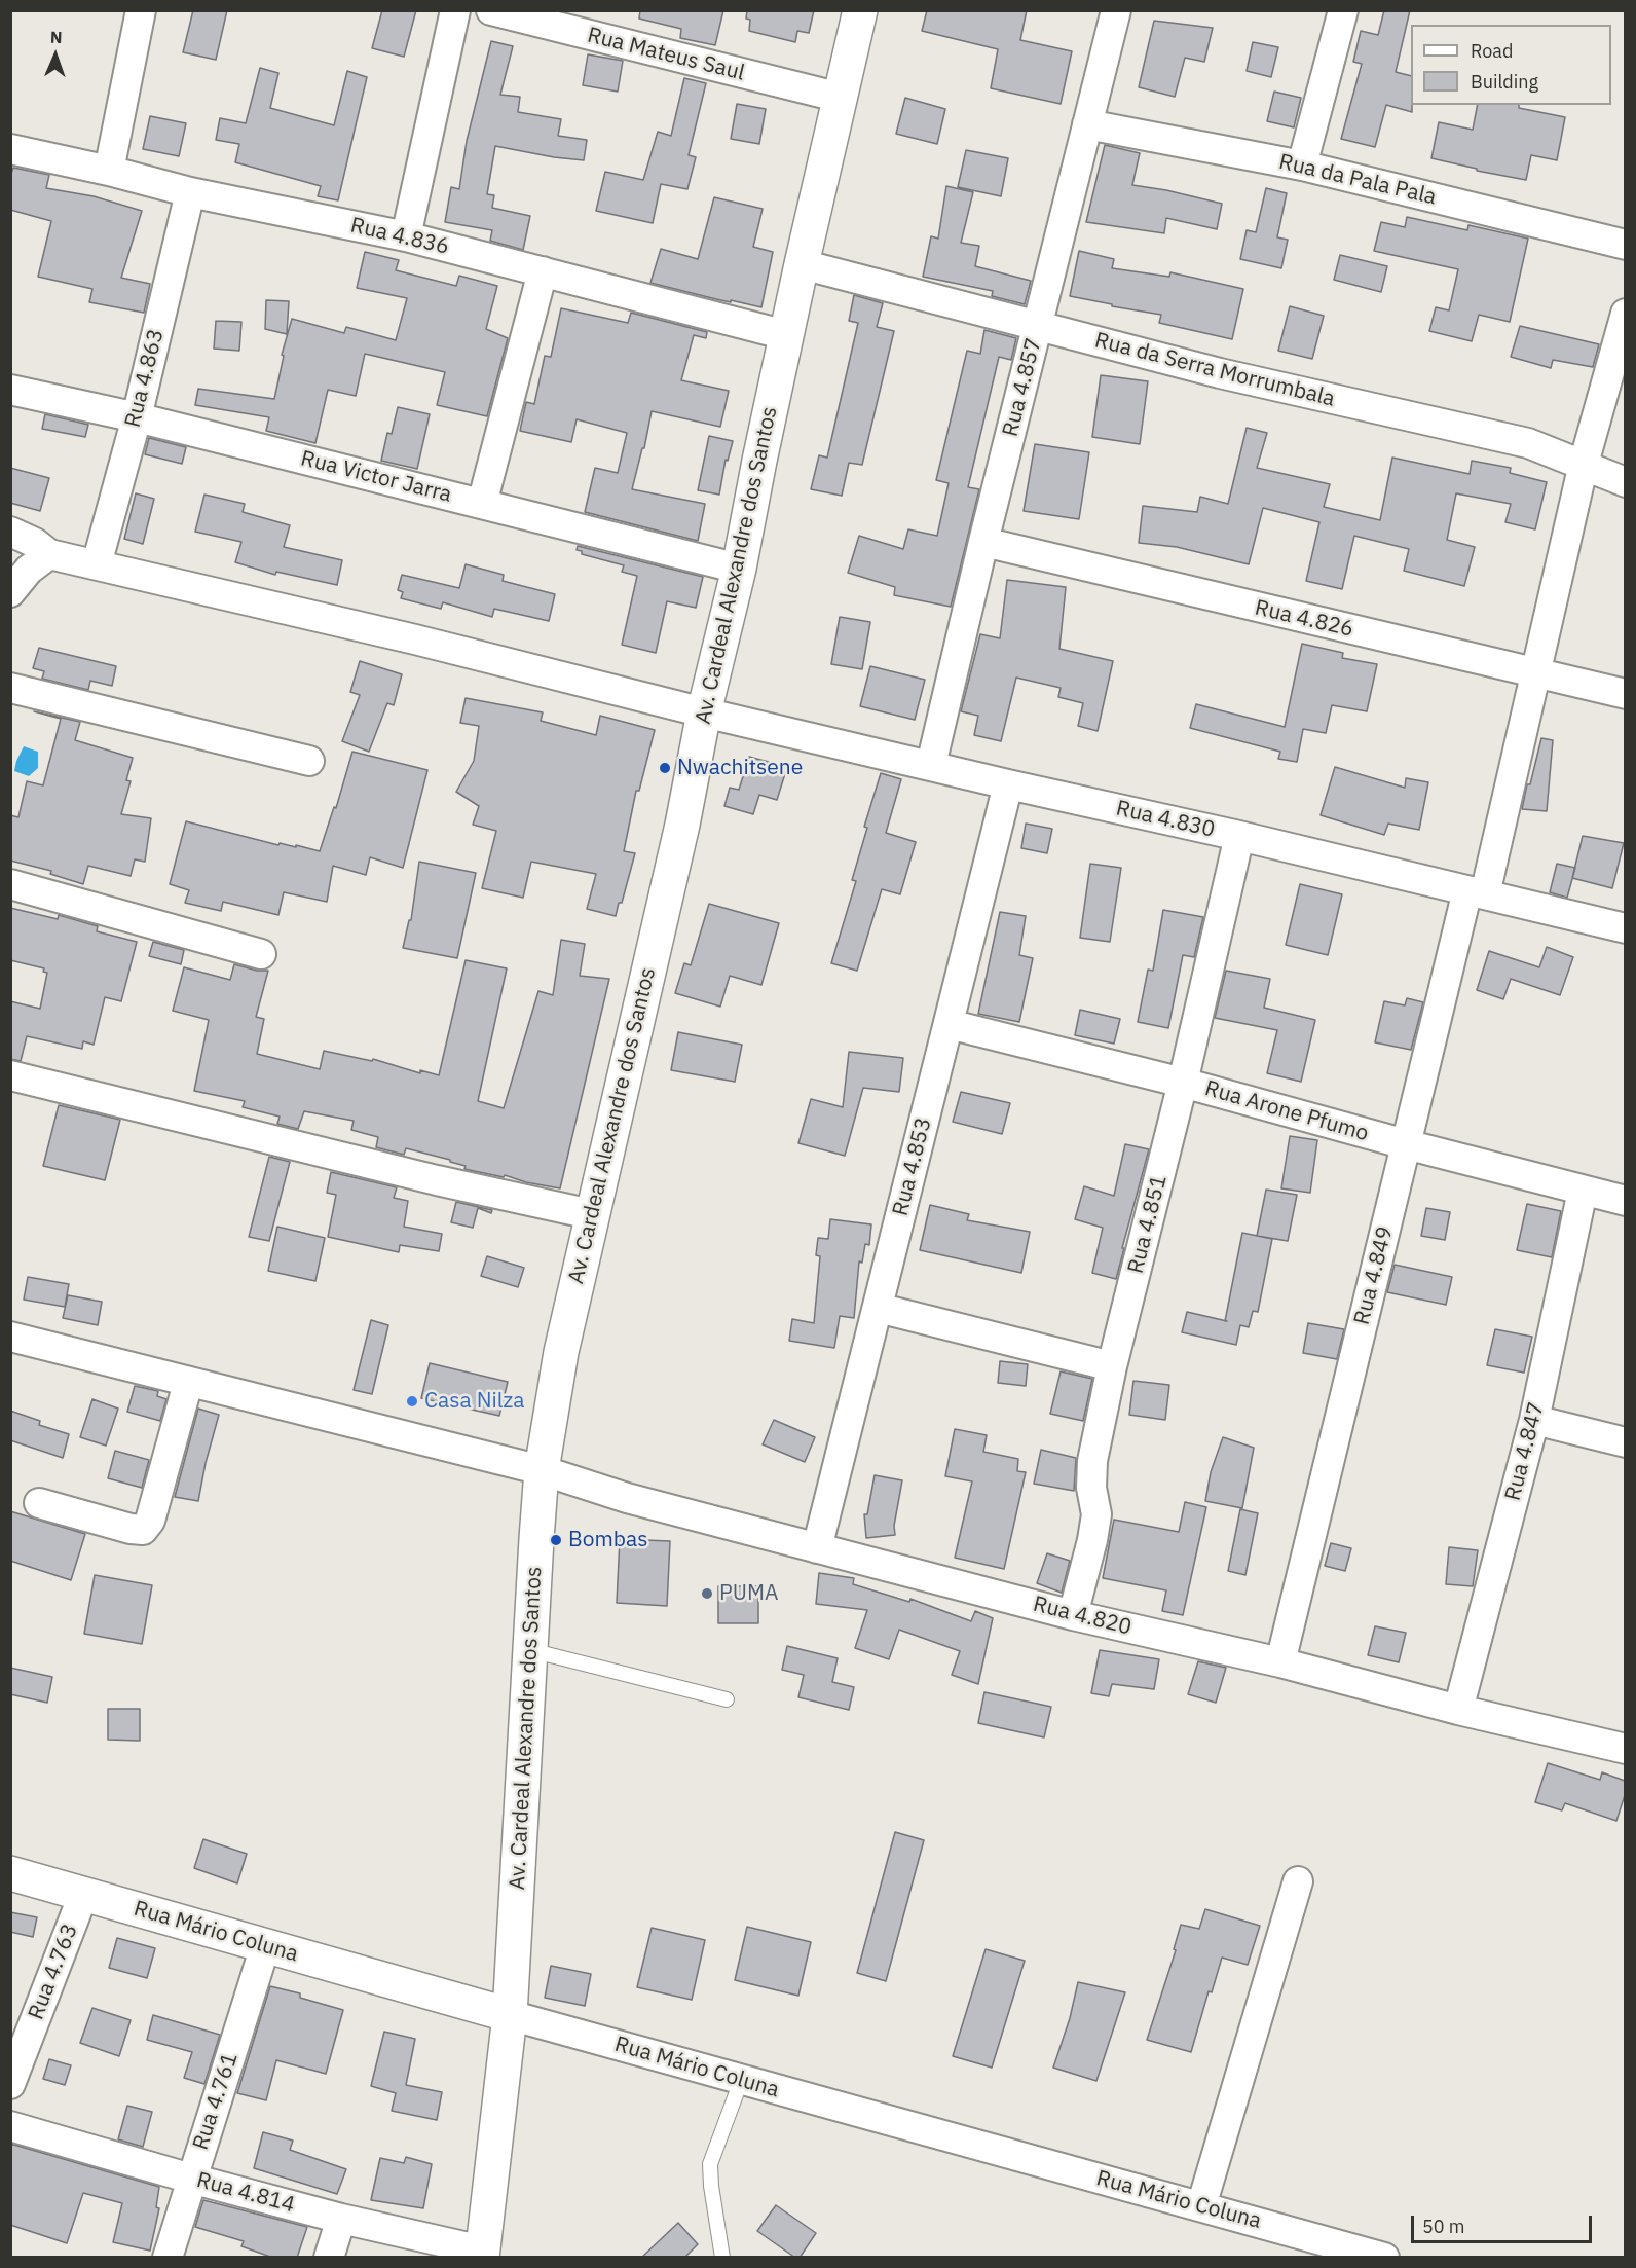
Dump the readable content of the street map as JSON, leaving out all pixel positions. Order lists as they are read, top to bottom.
{
  "streets": {
    "street": [
      "Rua Mateus Saul",
      "Rua da Pala Pala",
      "Rua 4.836",
      "Rua da Serra Morrumbala",
      "Rua 4.863",
      "Rua 4.857",
      "Rua Victor Jarra",
      "Av. Cardeal Alexandre dos Santos",
      "Rua 4.826",
      "Rua 4.830",
      "Rua Arone Pfumo",
      "Rua 4.853",
      "Rua 4.851",
      "Rua 4.849",
      "Rua 4.847",
      "Rua 4.820",
      "Rua Mário Coluna",
      "Rua 4.763",
      "Rua 4.761",
      "Rua 4.814"
    ]
  },
  "crossings": [
    ["Rua Mateus Saul", "Av. Cardeal Alexandre dos Santos"],
    ["Rua da Pala Pala", "Rua 4.857"],
    ["Rua 4.836", "Rua 4.863"],
    ["Rua 4.836", "Av. Cardeal Alexandre dos Santos"],
    ["Rua da Serra Morrumbala", "Rua 4.857"],
    ["Rua da Serra Morrumbala", "Av. Cardeal Alexandre dos Santos"],
    ["Rua da Serra Morrumbala", "Rua 4.849"],
    ["Rua 4.863", "Rua Victor Jarra"],
    ["Rua 4.863", "Rua 4.830"],
    ["Rua 4.857", "Rua 4.826"],
    ["Rua 4.857", "Rua 4.830"],
    ["Rua Victor Jarra", "Av. Cardeal Alexandre dos Santos"],
    ["Av. Cardeal Alexandre dos Santos", "Rua 4.830"],
    ["Av. Cardeal Alexandre dos Santos", "Rua 4.820"],
    ["Av. Cardeal Alexandre dos Santos", "Rua Mário Coluna"],
    ["Av. Cardeal Alexandre dos Santos", "Rua 4.814"],
    ["Rua 4.826", "Rua 4.849"],
    ["Rua 4.830", "Rua 4.853"],
    ["Rua 4.830", "Rua 4.851"],
    ["Rua 4.830", "Rua 4.849"],
    ["Rua Arone Pfumo", "Rua 4.853"],
    ["Rua Arone Pfumo", "Rua 4.851"],
    ["Rua Arone Pfumo", "Rua 4.849"],
    ["Rua Arone Pfumo", "Rua 4.847"],
    ["Rua 4.853", "Rua 4.820"],
    ["Rua 4.851", "Rua 4.820"],
    ["Rua 4.849", "Rua 4.820"],
    ["Rua 4.847", "Rua 4.820"],
    ["Rua Mário Coluna", "Rua 4.763"],
    ["Rua Mário Coluna", "Rua 4.761"],
    ["Rua 4.761", "Rua 4.814"]
  ],
  "places": [
    "Nwachitsene",
    "Casa Nilza",
    "Bombas",
    "PUMA"
  ],
  "legend": ["Road", "Building"],
  "scale_bar": "50 m",
  "north": "top"
}
